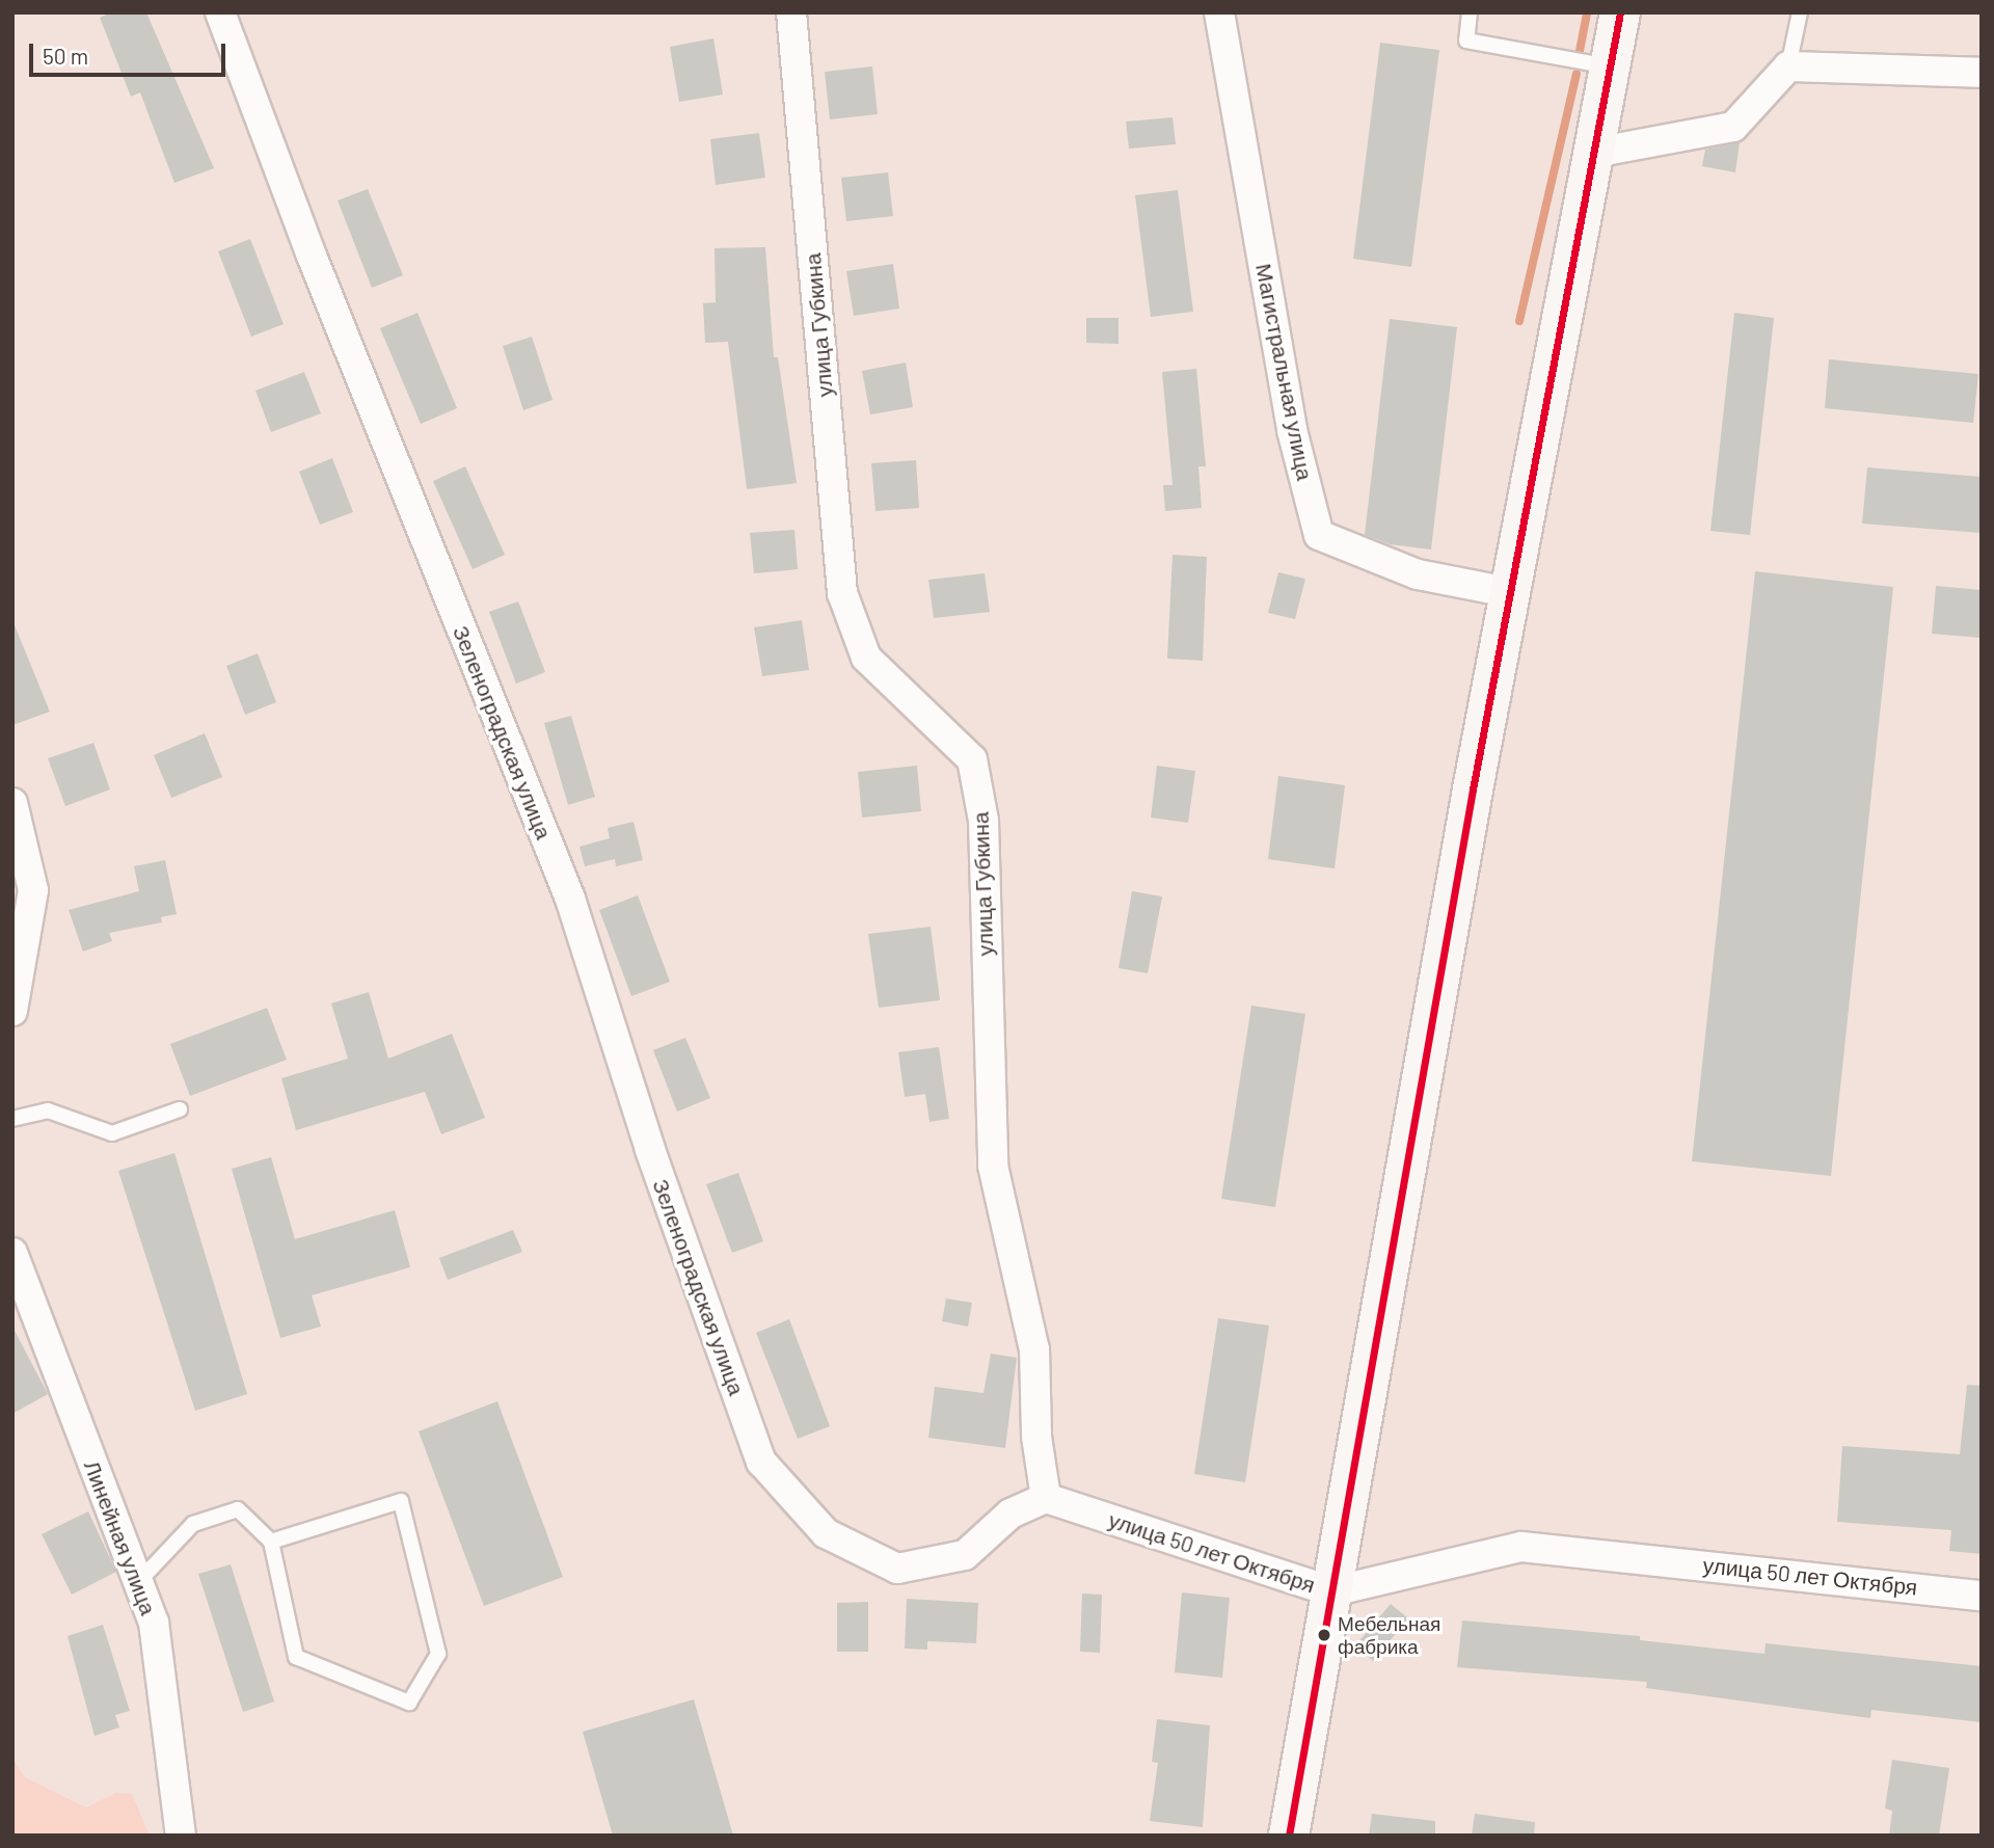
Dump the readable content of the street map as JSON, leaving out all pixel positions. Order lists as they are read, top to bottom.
{
  "streets": {
    "street": [
      "улица Губкина",
      "Магистральная улица",
      "Зеленоградская улица",
      "Линейная улица",
      "улица 50 лет Октября"
    ]
  },
  "crossings": [
    ["улица Губкина", "Зеленоградская улица"],
    ["улица Губкина", "улица 50 лет Октября"],
    ["Зеленоградская улица", "улица 50 лет Октября"]
  ],
  "places": ["Мебельная фабрика"],
  "scale_bar": "50 m"
}
